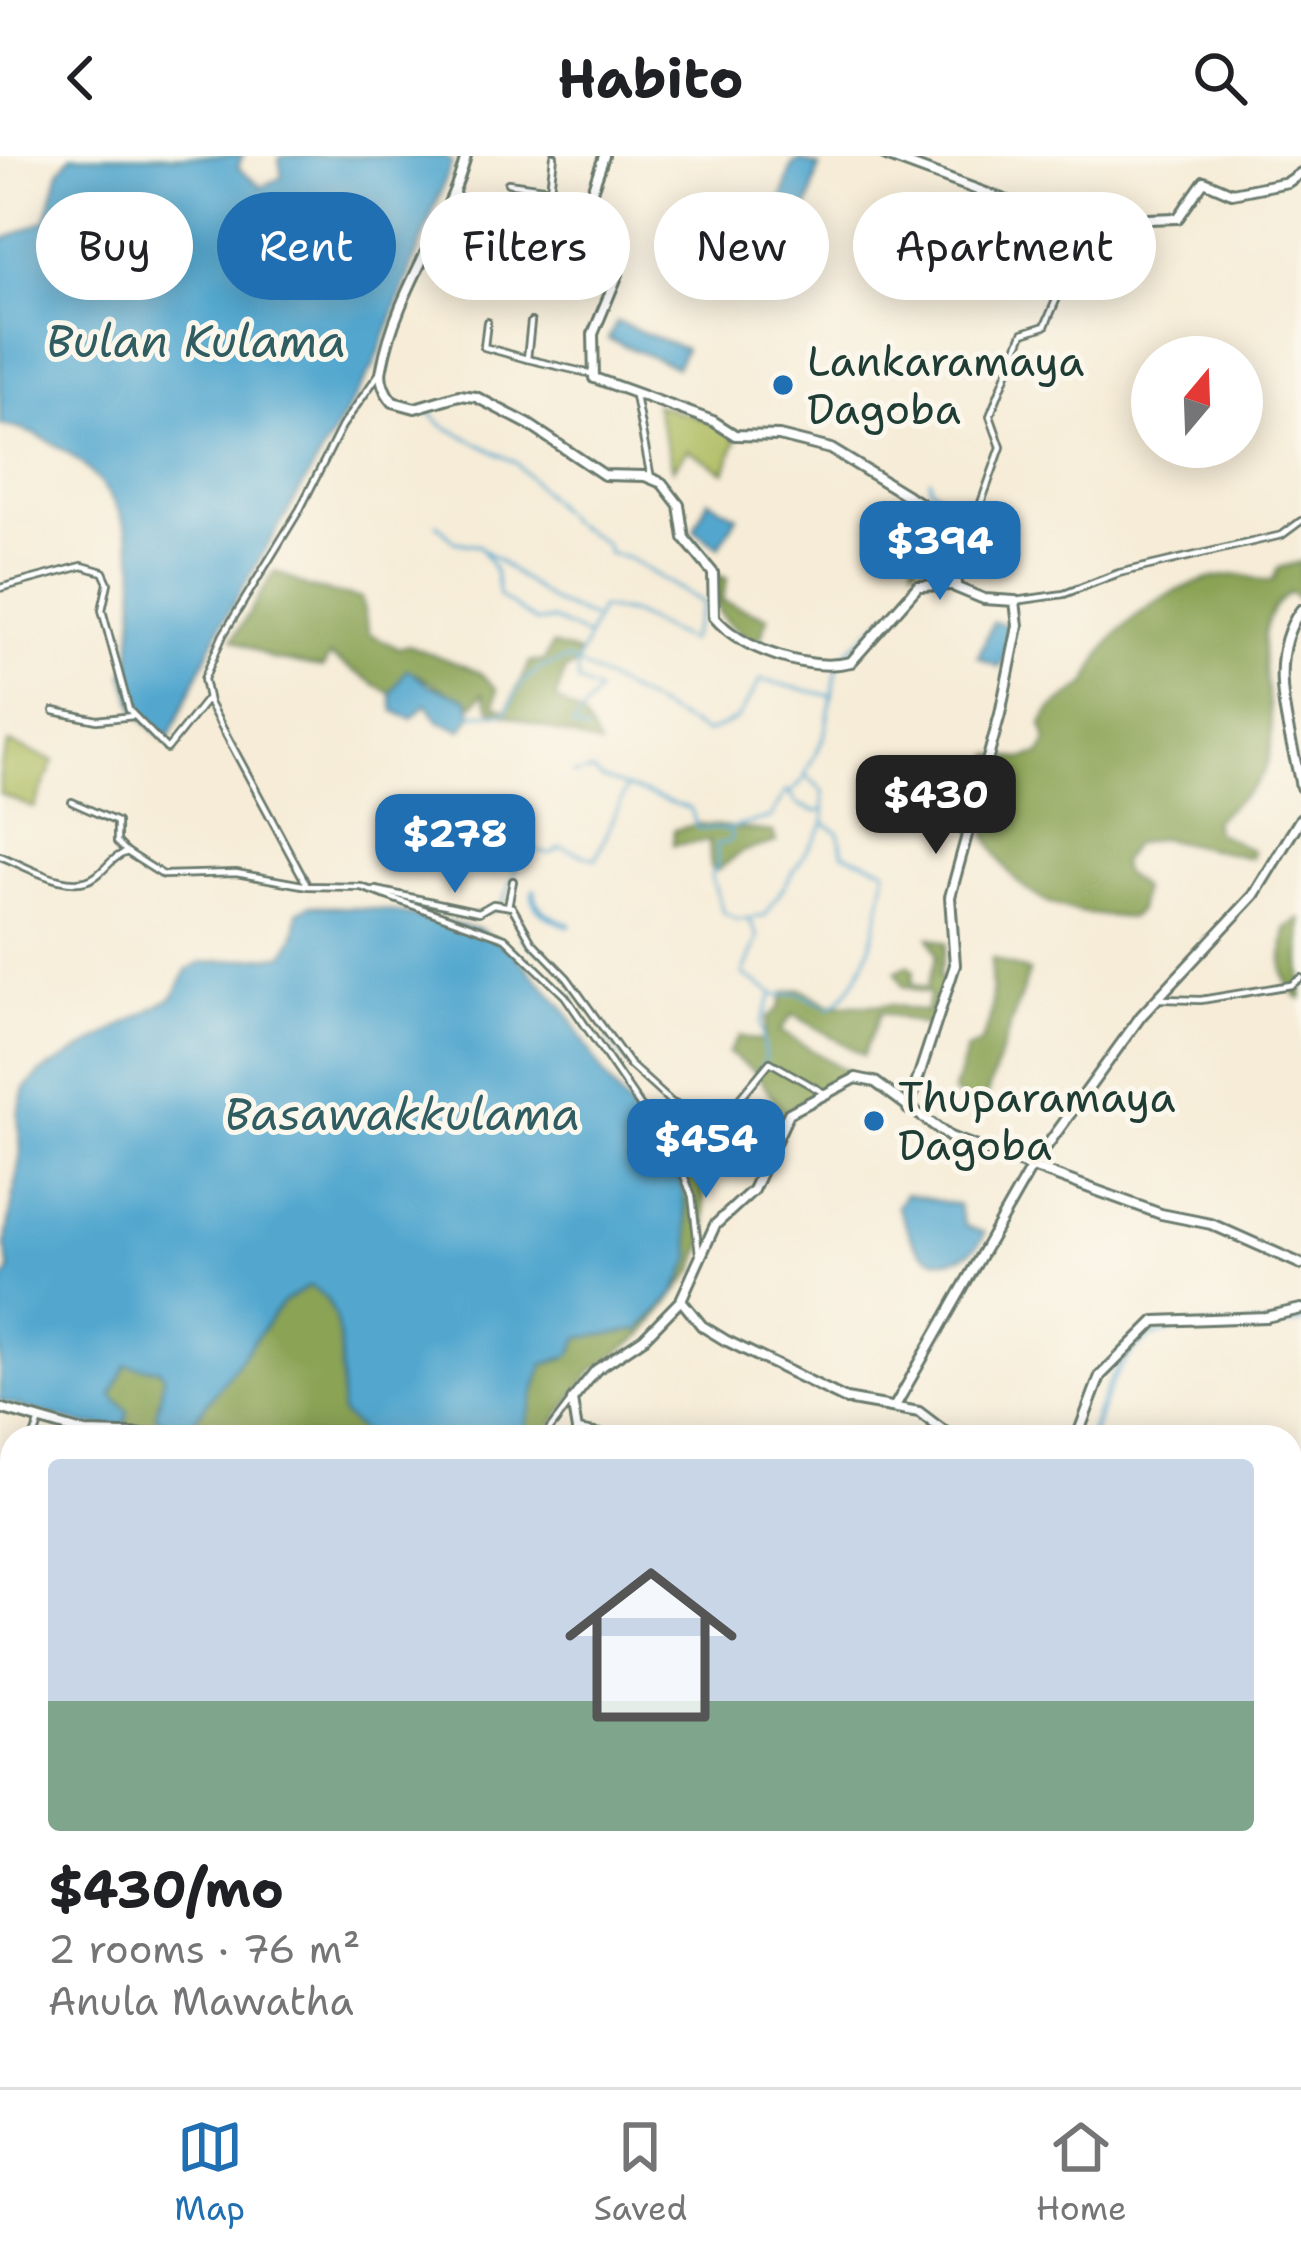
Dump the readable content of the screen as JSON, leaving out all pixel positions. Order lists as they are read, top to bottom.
{
  "water": ["Bulan Kulama", "Basawakkulama"],
  "places": ["Lankaramaya Dagoba", "Thuparamaya Dagoba"],
  "north": "top",
  "page": {
    "header": "Habito",
    "chip": [
      "Buy",
      "Rent",
      "Filters",
      "New",
      "Apartment"
    ],
    "price": [
      "$394",
      "$430",
      "$278",
      "$454"
    ],
    "list": [
      {
        "name": "$430/mo",
        "note": "2 rooms · 76 m² · Anula Mawatha"
      }
    ],
    "tabs": ["Map", "Saved", "Home"]
  }
}
